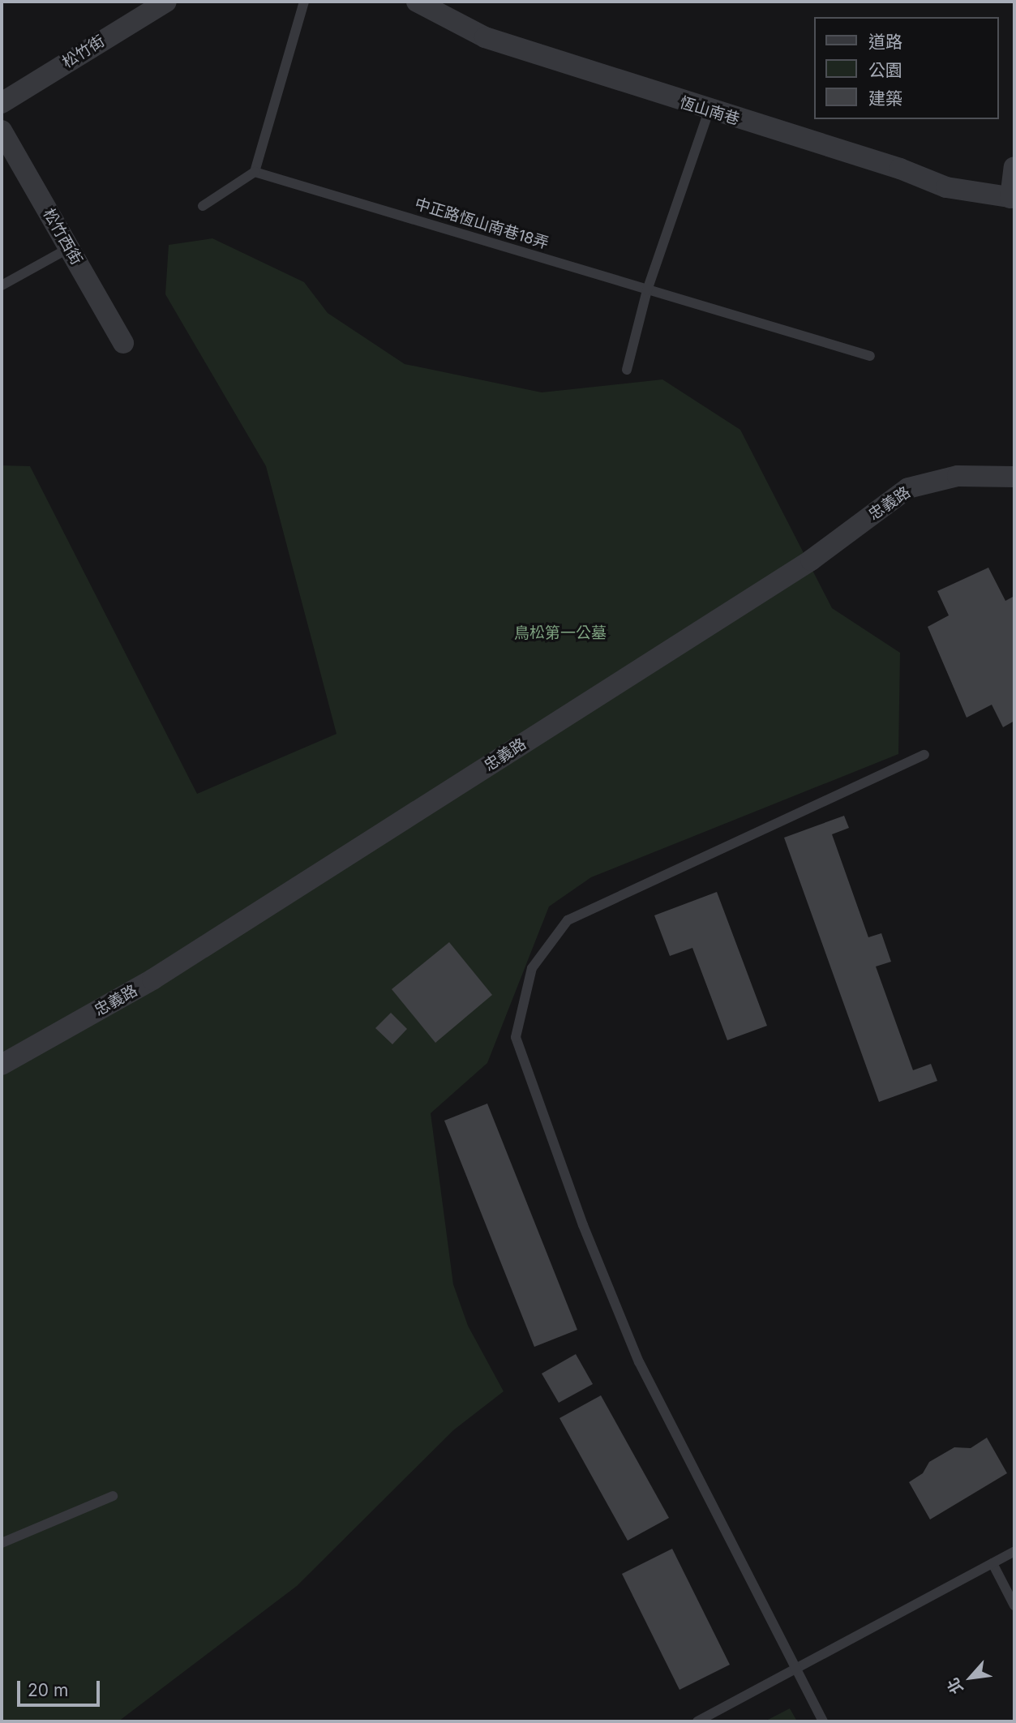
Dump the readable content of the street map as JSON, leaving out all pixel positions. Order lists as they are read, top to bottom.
{
  "streets": {
    "street": [
      "松竹街",
      "恆山南巷",
      "松竹西街",
      "忠義路"
    ],
    "lane": ["中正路恆山南巷18弄"]
  },
  "parks": ["鳥松第一公墓"],
  "legend": ["道路", "公園", "建築"],
  "scale_bar": "20 m",
  "north": "bottom left"
}
